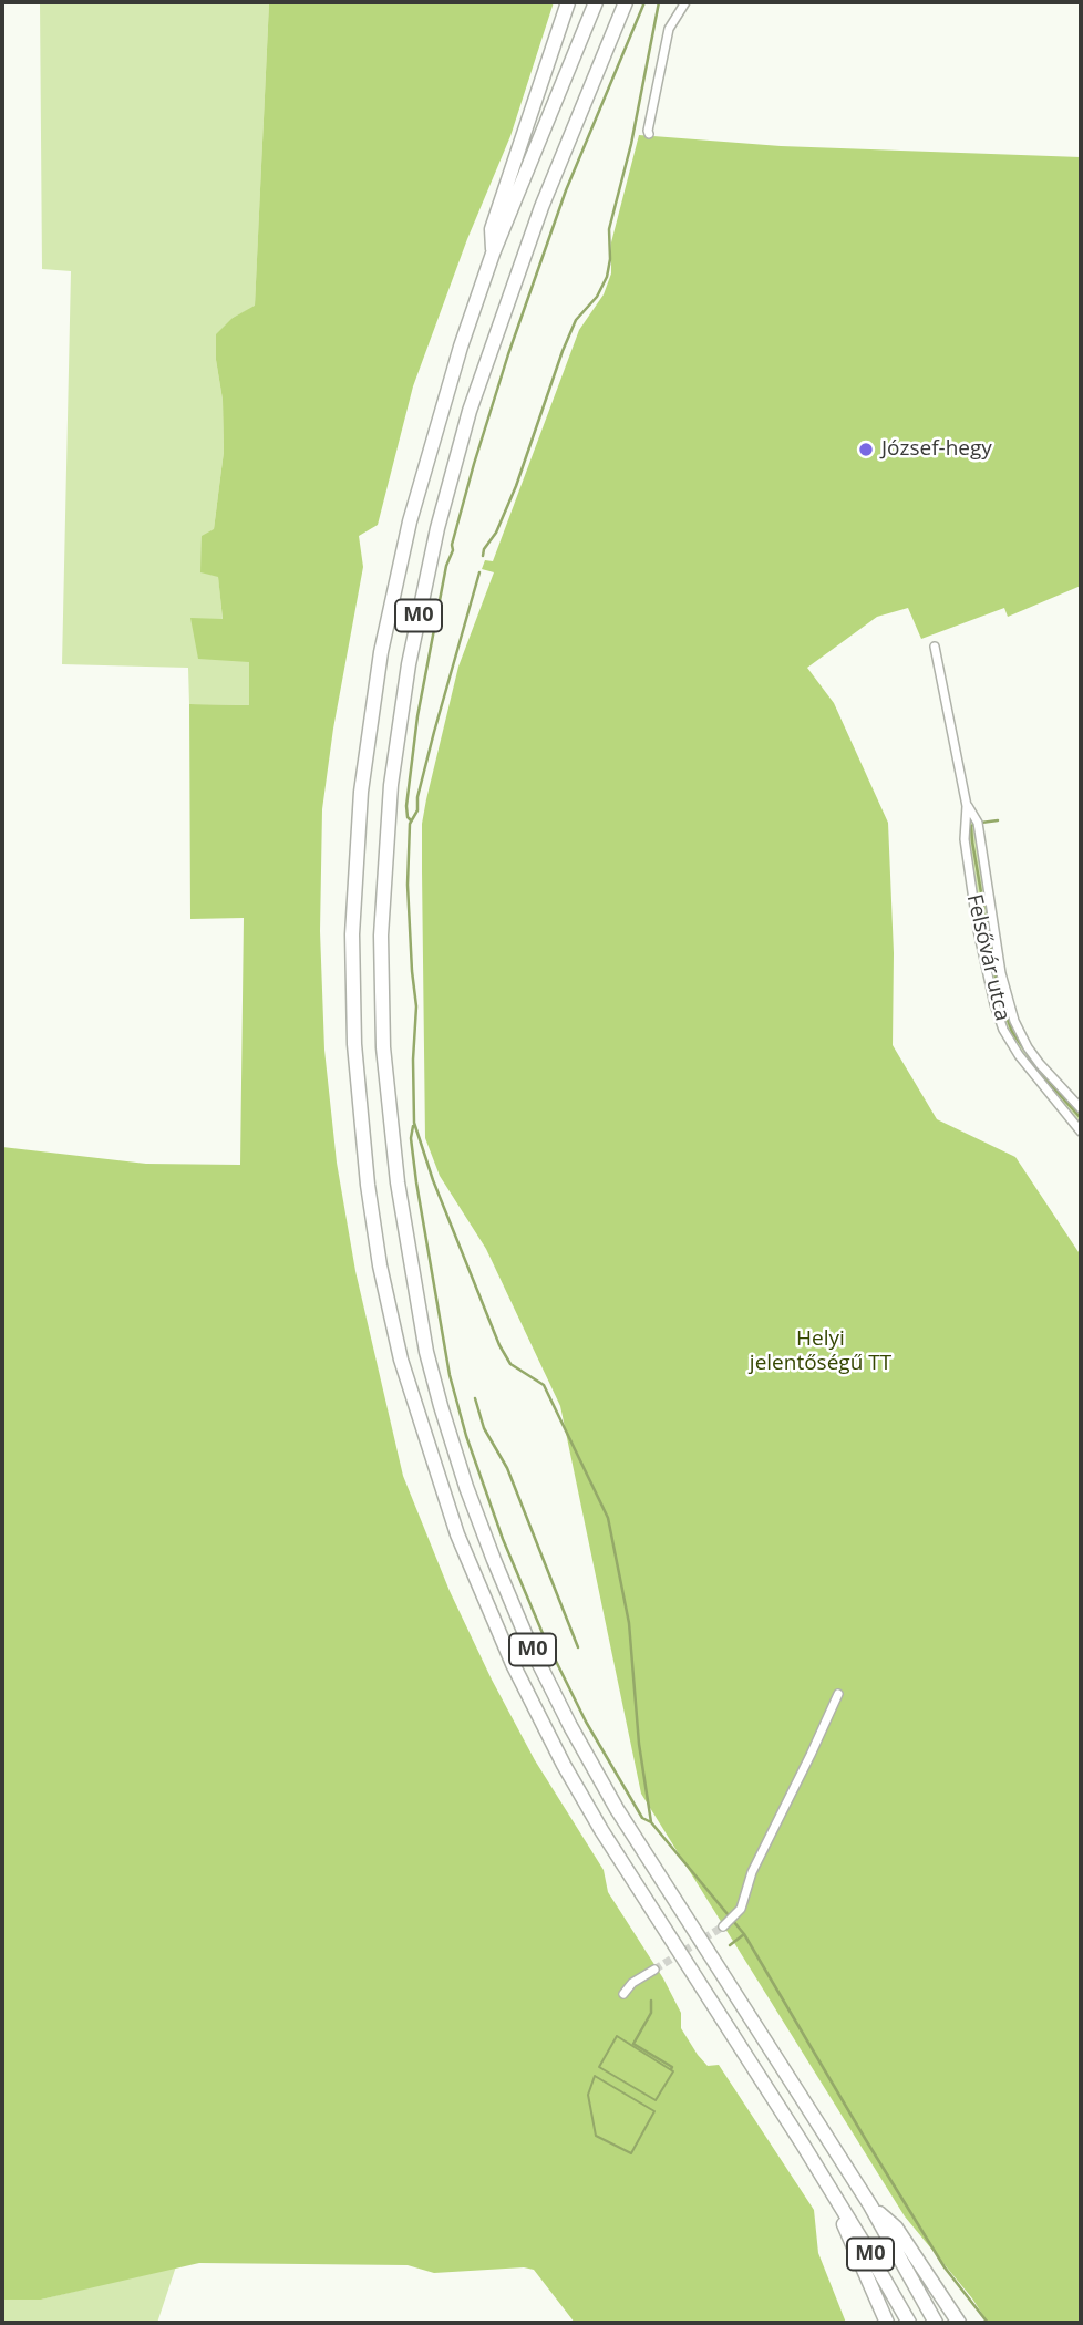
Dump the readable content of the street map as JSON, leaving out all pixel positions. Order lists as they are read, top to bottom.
{
  "streets": {
    "highway": ["M0"],
    "street": ["Felsővár utca"]
  },
  "parks": ["Helyi jelentőségű TT"],
  "places": ["József-hegy"]
}
